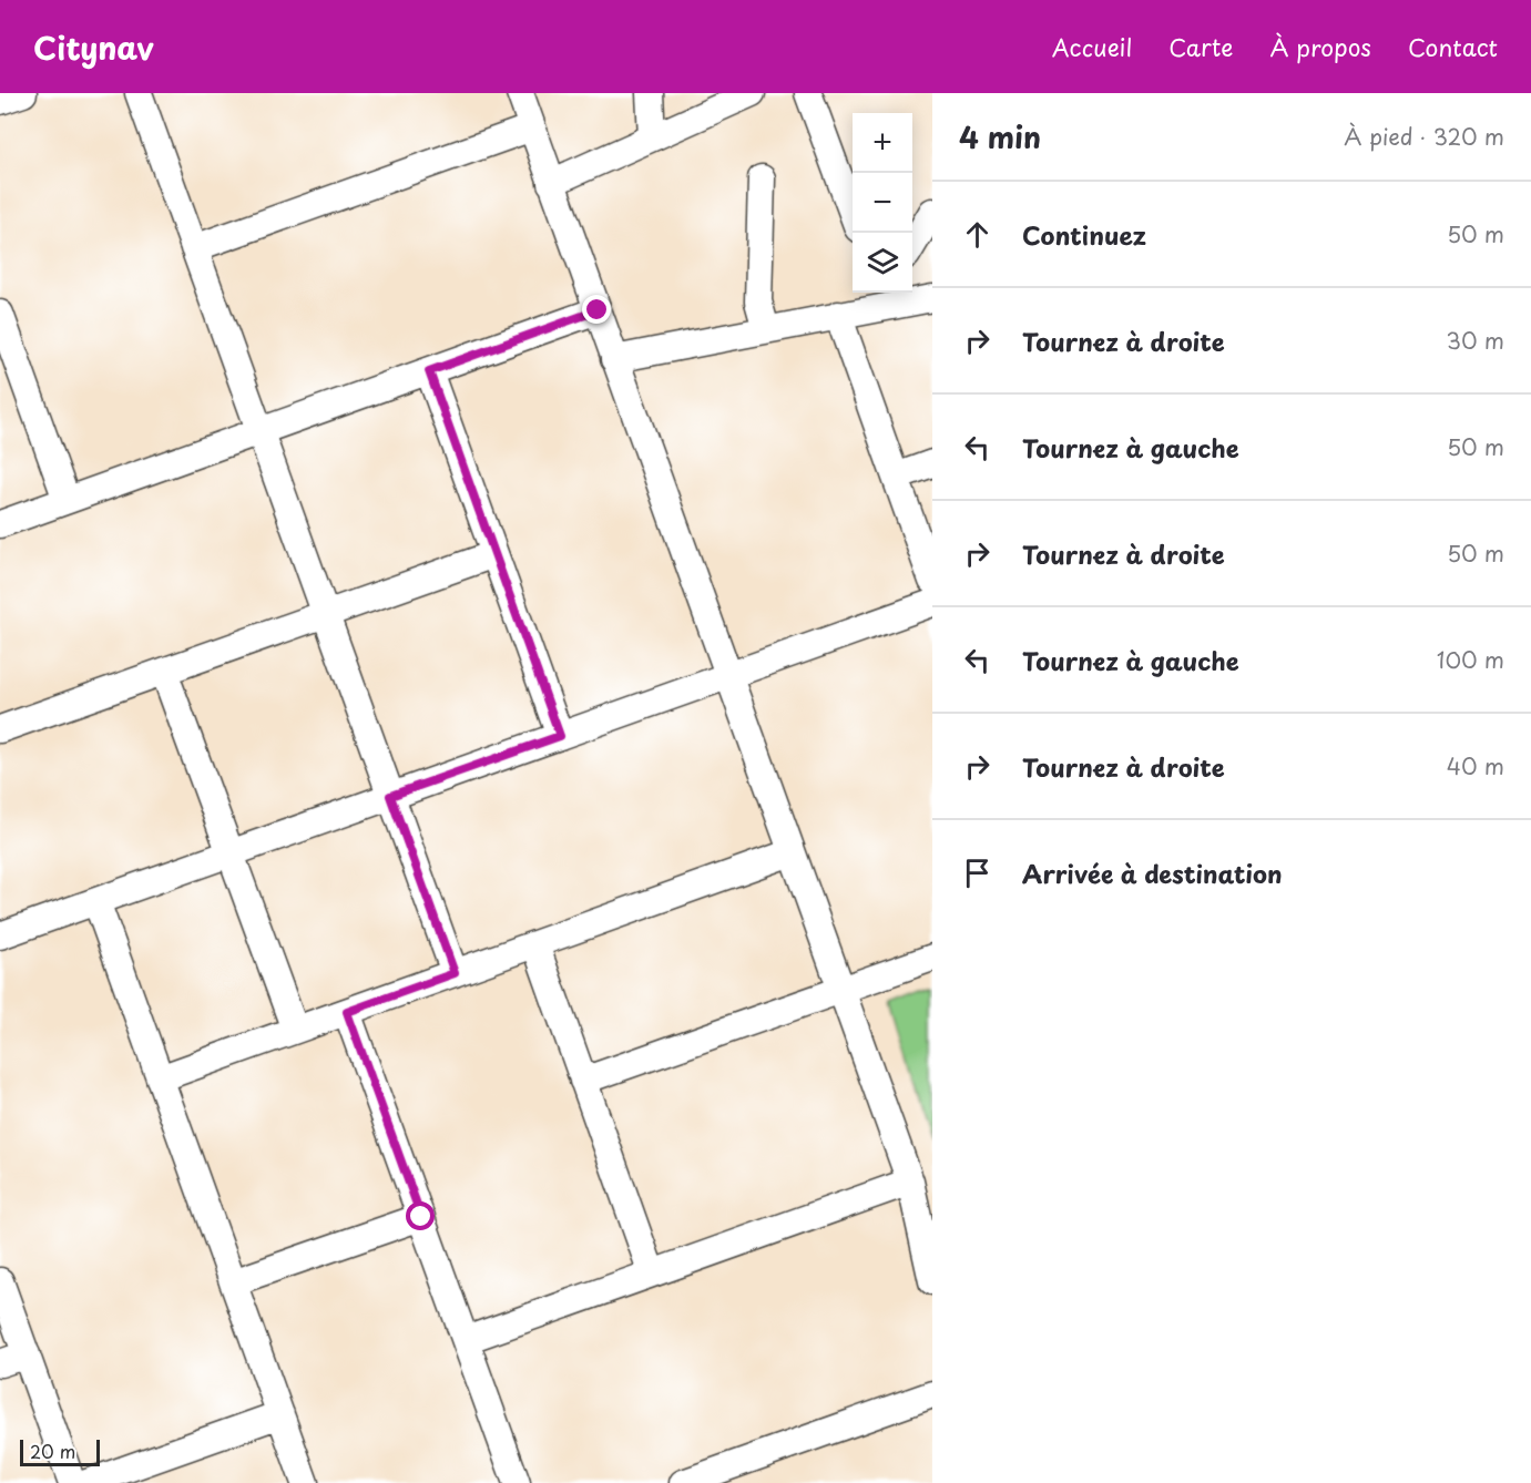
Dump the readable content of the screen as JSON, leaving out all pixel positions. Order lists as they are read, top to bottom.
{
  "scale_bar": "20 m",
  "page": {
    "header": "Citynav",
    "nav": [
      "Accueil",
      "Carte",
      "À propos",
      "Contact"
    ],
    "heading": ["4 min", "À pied · 320 m"],
    "map_buttons": ["+", "−"],
    "list": [
      ["Continuez", "50 m"],
      ["Tournez à droite", "30 m"],
      ["Tournez à gauche", "50 m"],
      ["Tournez à droite", "50 m"],
      ["Tournez à gauche", "100 m"],
      ["Tournez à droite", "40 m"],
      "Arrivée à destination"
    ],
    "scale": "20 m"
  }
}
